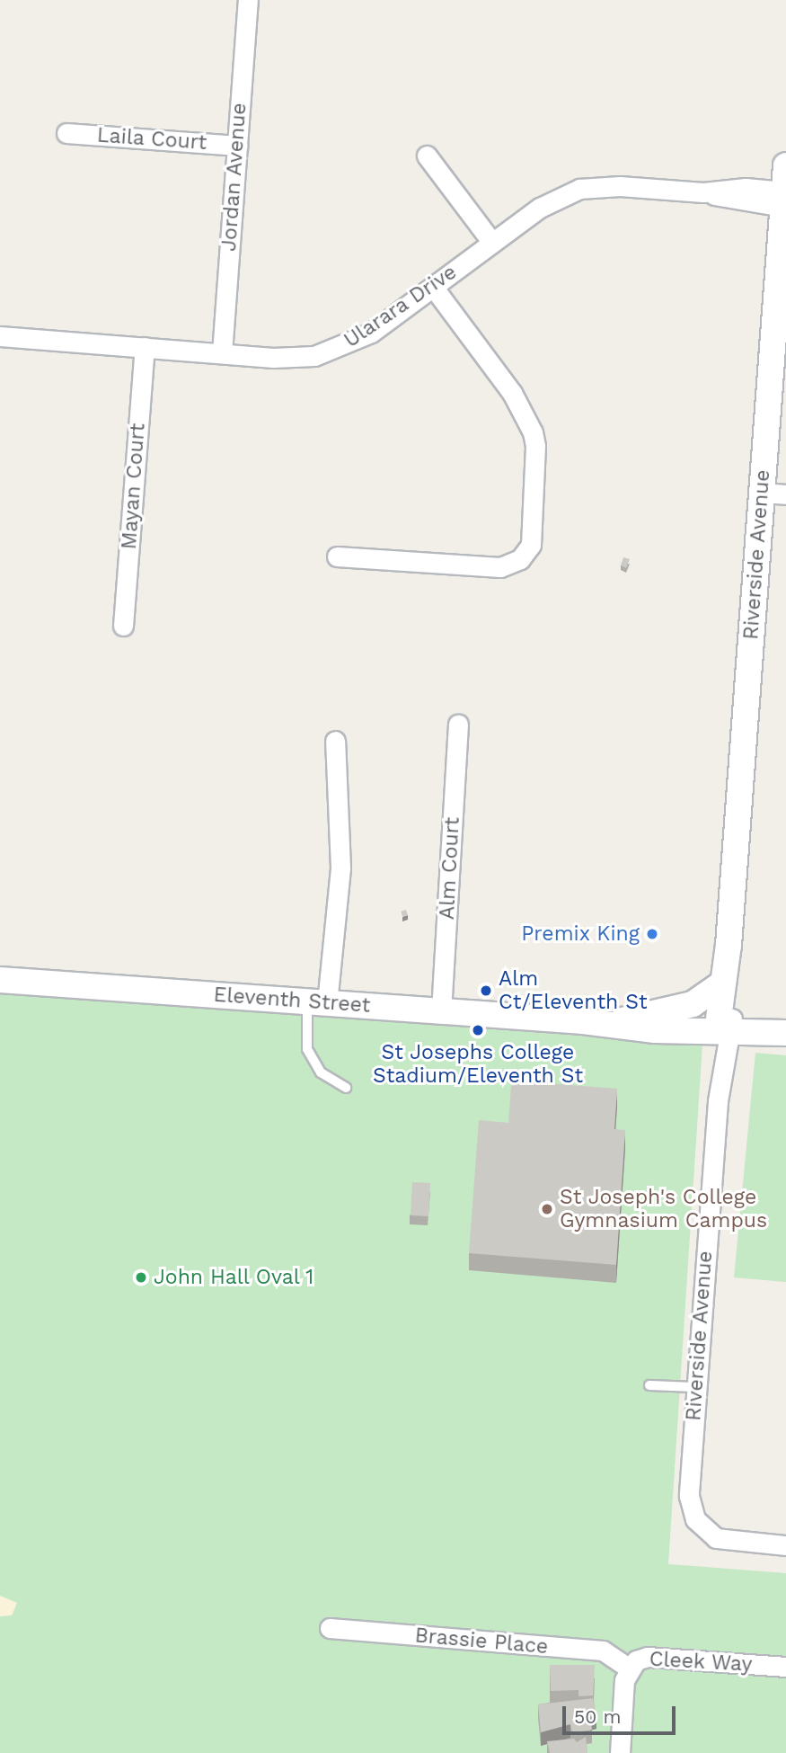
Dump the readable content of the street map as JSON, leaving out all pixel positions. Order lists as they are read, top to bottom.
{
  "streets": {
    "main road": ["Riverside Avenue", "Eleventh Street"],
    "street": [
      "Laila Court",
      "Jordan Avenue",
      "Ularara Drive",
      "Mayan Court",
      "Alm Court",
      "Brassie Place",
      "Cleek Way"
    ]
  },
  "crossings": [
    ["Laila Court", "Jordan Avenue"],
    ["Jordan Avenue", "Ularara Drive"],
    ["Ularara Drive", "Mayan Court"],
    ["Ularara Drive", "Riverside Avenue"],
    ["Riverside Avenue", "Eleventh Street"],
    ["Alm Court", "Eleventh Street"],
    ["Brassie Place", "Cleek Way"]
  ],
  "places": [
    "Premix King",
    "Alm Ct/Eleventh St",
    "St Josephs College Stadium/Eleventh St",
    "St Joseph's College Gymnasium Campus",
    "John Hall Oval 1"
  ],
  "scale_bar": "50 m"
}
